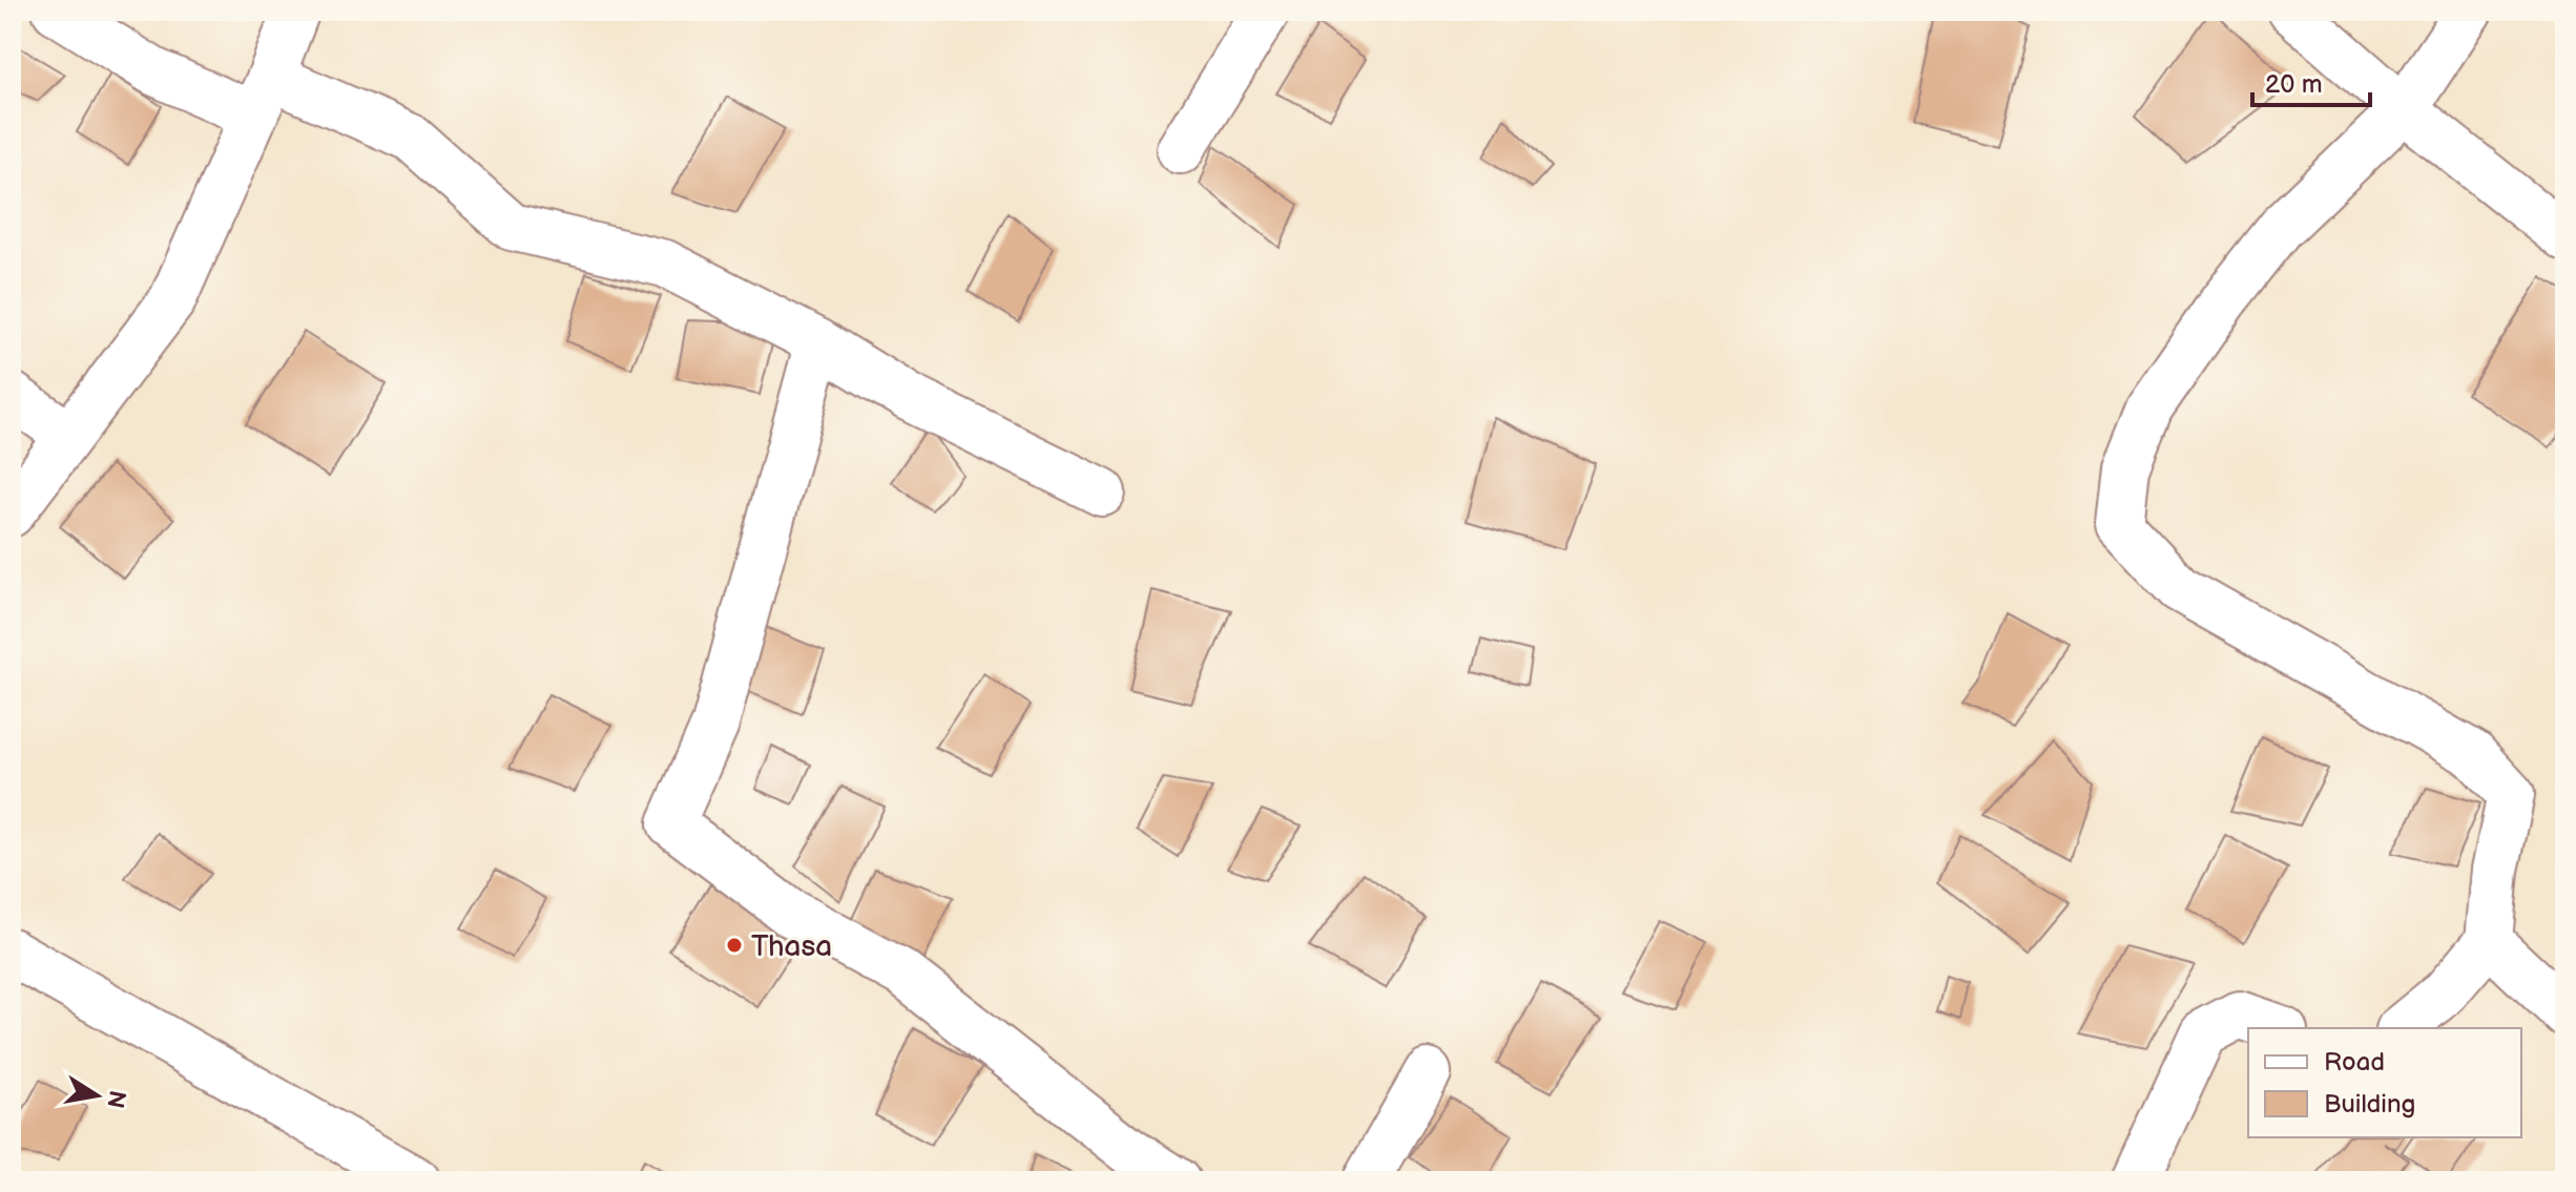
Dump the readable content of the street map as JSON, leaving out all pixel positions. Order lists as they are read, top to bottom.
{
  "places": ["Thasa"],
  "legend": ["Road", "Building"],
  "scale_bar": "20 m",
  "north": "right"
}
